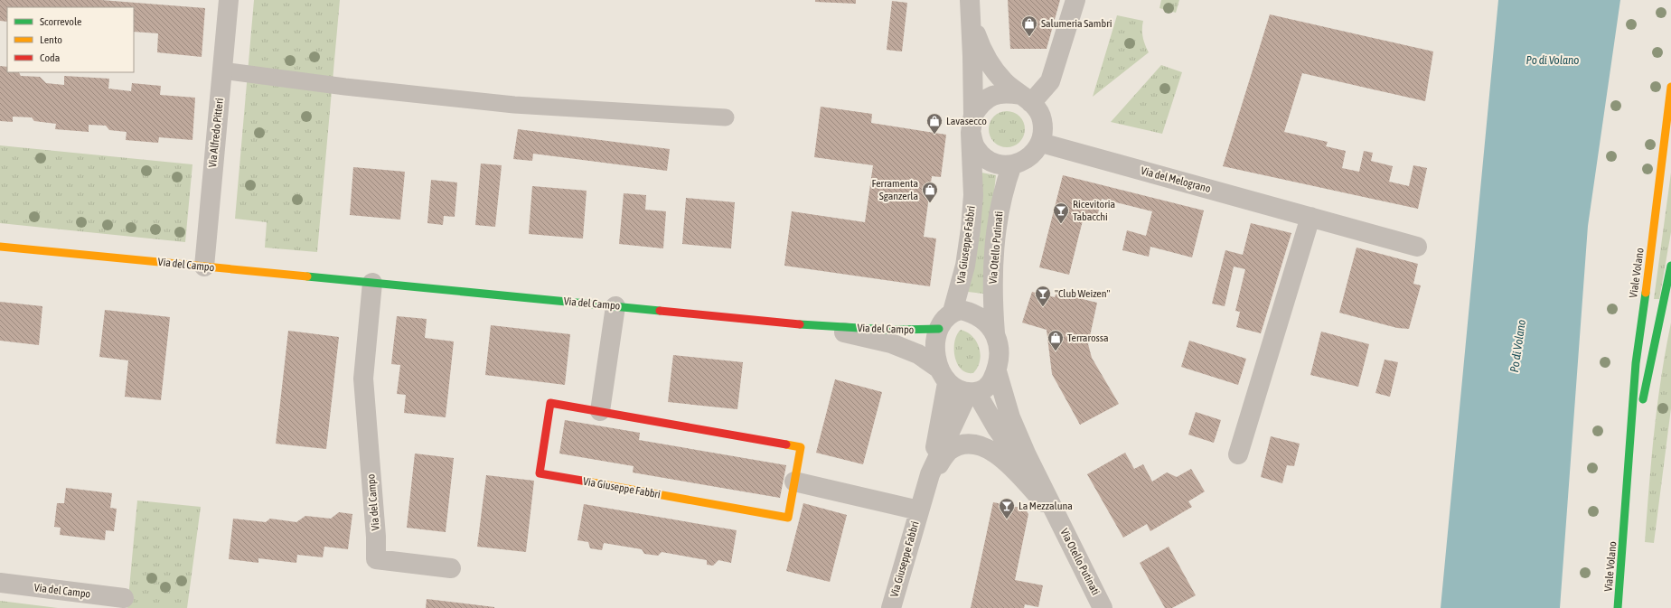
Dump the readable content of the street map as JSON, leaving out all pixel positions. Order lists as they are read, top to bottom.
{
  "streets": {
    "street": [
      "Via Alfredo Pitteri",
      "Via del Melograno",
      "Via Giuseppe Fabbri",
      "Via Otello Putinati",
      "Via del Campo",
      "Viale Volano"
    ]
  },
  "crossings": [
    ["Via Alfredo Pitteri", "Via del Campo"],
    ["Via del Melograno", "Via Giuseppe Fabbri"],
    ["Via del Melograno", "Via Otello Putinati"],
    ["Via Giuseppe Fabbri", "Via Otello Putinati"],
    ["Via Giuseppe Fabbri", "Via del Campo"],
    ["Via Otello Putinati", "Via del Campo"]
  ],
  "water": ["Po di Volano"],
  "places": {
    "shop": [
      "Salumeria Sambri",
      "Lavasecco",
      "Ferramenta Sganzerla",
      "Terrarossa"
    ],
    "bar": ["Ricevitoria Tabacchi", "\"Club Weizen\"", "La Mezzaluna"]
  },
  "legend": ["Scorrevole", "Lento", "Coda"]
}
